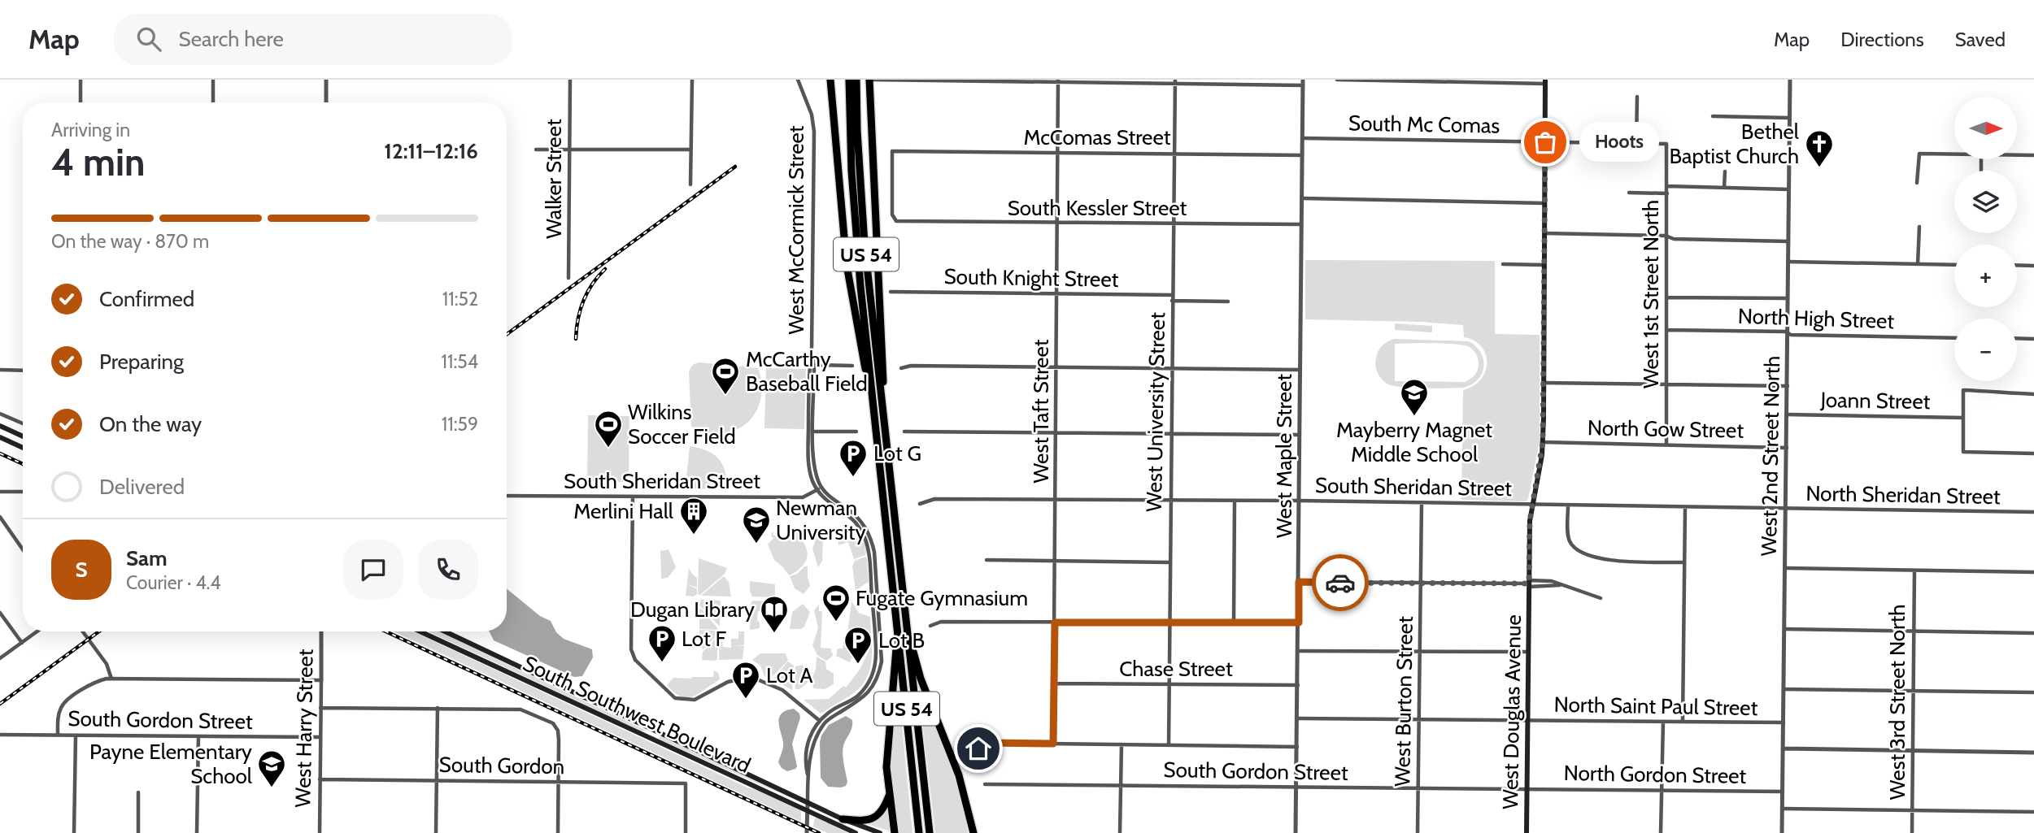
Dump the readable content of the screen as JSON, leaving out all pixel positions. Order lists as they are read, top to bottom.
{
  "streets": {
    "highway": ["US 54"],
    "main road": ["West Douglas Avenue", "South Southwest Boulevard"],
    "street": [
      "South Mc Comas",
      "McComas Street",
      "Walker Street",
      "South Kessler Street",
      "West McCormick Street",
      "South Knight Street",
      "West 1st Street North",
      "North High Street",
      "Joann Street",
      "West Taft Street",
      "West University Street",
      "North Gow Street",
      "West Maple Street",
      "West 2nd Street North",
      "South Sheridan Street",
      "North Sheridan Street",
      "Chase Street",
      "West Burton Street",
      "West 3rd Street North",
      "North Saint Paul Street",
      "South Gordon Street",
      "West Harry Street",
      "South Gordon",
      "North Gordon Street"
    ]
  },
  "crossings": [
    ["South Mc Comas", "West 1st Street North"],
    ["South Mc Comas", "West Maple Street"],
    ["South Mc Comas", "West Douglas Avenue"],
    ["McComas Street", "South Kessler Street"],
    ["McComas Street", "West Taft Street"],
    ["McComas Street", "West University Street"],
    ["McComas Street", "West Maple Street"],
    ["South Kessler Street", "West Taft Street"],
    ["South Kessler Street", "West University Street"],
    ["South Kessler Street", "West Maple Street"],
    ["West McCormick Street", "South Sheridan Street"],
    ["South Knight Street", "West Taft Street"],
    ["South Knight Street", "West University Street"],
    ["West 1st Street North", "North High Street"],
    ["West 1st Street North", "North Gow Street"],
    ["North High Street", "West 2nd Street North"],
    ["Joann Street", "West 2nd Street North"],
    ["West Taft Street", "South Sheridan Street"],
    ["West Taft Street", "Chase Street"],
    ["West University Street", "South Sheridan Street"],
    ["West University Street", "Chase Street"],
    ["North Gow Street", "West 2nd Street North"],
    ["North Gow Street", "West Douglas Avenue"],
    ["West Maple Street", "South Sheridan Street"],
    ["West Maple Street", "Chase Street"],
    ["West Maple Street", "North Saint Paul Street"],
    ["West Maple Street", "South Gordon Street"],
    ["West 2nd Street North", "North Sheridan Street"],
    ["West 2nd Street North", "North Saint Paul Street"],
    ["West 2nd Street North", "North Gordon Street"],
    ["South Sheridan Street", "North Sheridan Street"],
    ["South Sheridan Street", "West Burton Street"],
    ["South Sheridan Street", "West Douglas Avenue"],
    ["North Sheridan Street", "West Douglas Avenue"],
    ["West Burton Street", "North Saint Paul Street"],
    ["West Burton Street", "South Gordon Street"],
    ["North Saint Paul Street", "West Douglas Avenue"],
    ["West Douglas Avenue", "South Gordon Street"],
    ["West Douglas Avenue", "North Gordon Street"],
    ["South Gordon Street", "West Harry Street"],
    ["South Gordon Street", "North Gordon Street"],
    ["West Harry Street", "South Gordon"]
  ],
  "places": {
    "other": ["Hoots"],
    "church": ["Bethel Baptist Church"],
    "sports": ["McCarthy Baseball Field", "Wilkins Soccer Field", "Fugate Gymnasium"],
    "school or university": ["Mayberry Magnet Middle School", "Newman University", "Payne Elementary School"],
    "parking": [
      "Lot G",
      "Lot F",
      "Lot B",
      "Lot A"
    ],
    "building": ["Merlini Hall"],
    "library": ["Dugan Library"]
  },
  "north": "right",
  "page": {
    "header": "Map",
    "search": "Search here",
    "nav": ["Map", "Directions", "Saved"],
    "map_buttons": ["+", "−"],
    "heading": ["4 min", "Arriving in", "12:11–12:16"],
    "panel": ["Sam", "Courier · 4.4"],
    "bubble": "Hoots",
    "bar": "On the way · 870 m",
    "list": [
      ["Confirmed", "11:52"],
      ["Preparing", "11:54"],
      ["On the way", "11:59"],
      "Delivered"
    ],
    "round": "S"
  }
}
